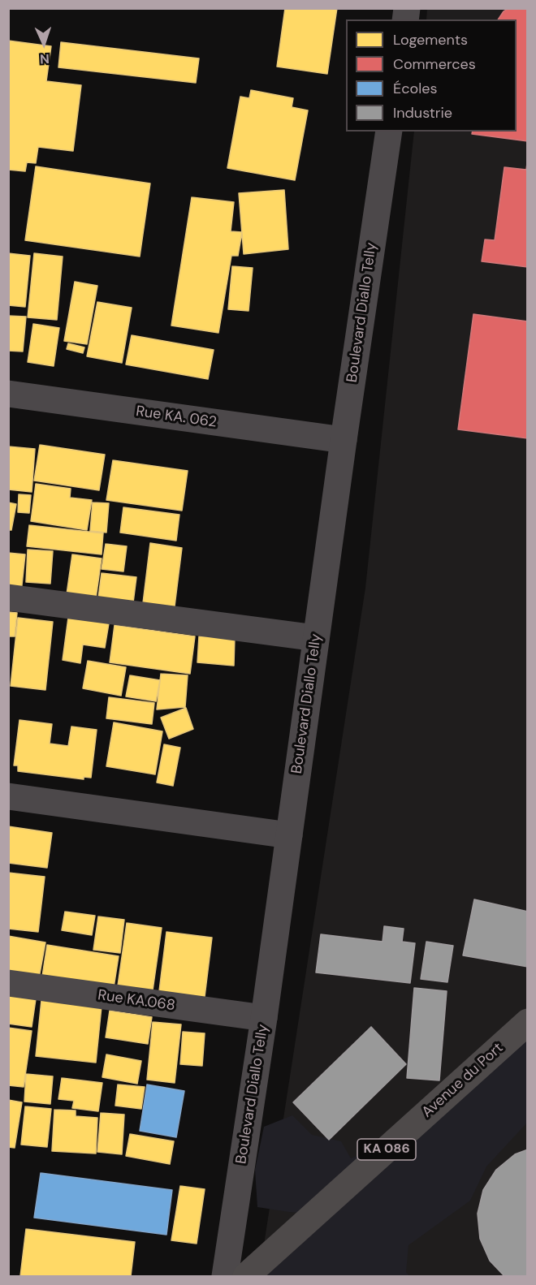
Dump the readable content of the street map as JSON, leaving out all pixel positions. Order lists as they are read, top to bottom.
{
  "streets": {
    "main road": ["Avenue du Port", "KA 086"],
    "street": ["Boulevard Diallo Telly", "Rue KA. 062", "Rue KA.068"]
  },
  "crossings": [
    ["Boulevard Diallo Telly", "Rue KA. 062"],
    ["Boulevard Diallo Telly", "Rue KA.068"]
  ],
  "legend": [
    "Logements",
    "Commerces",
    "Écoles",
    "Industrie"
  ],
  "north": "bottom"
}
